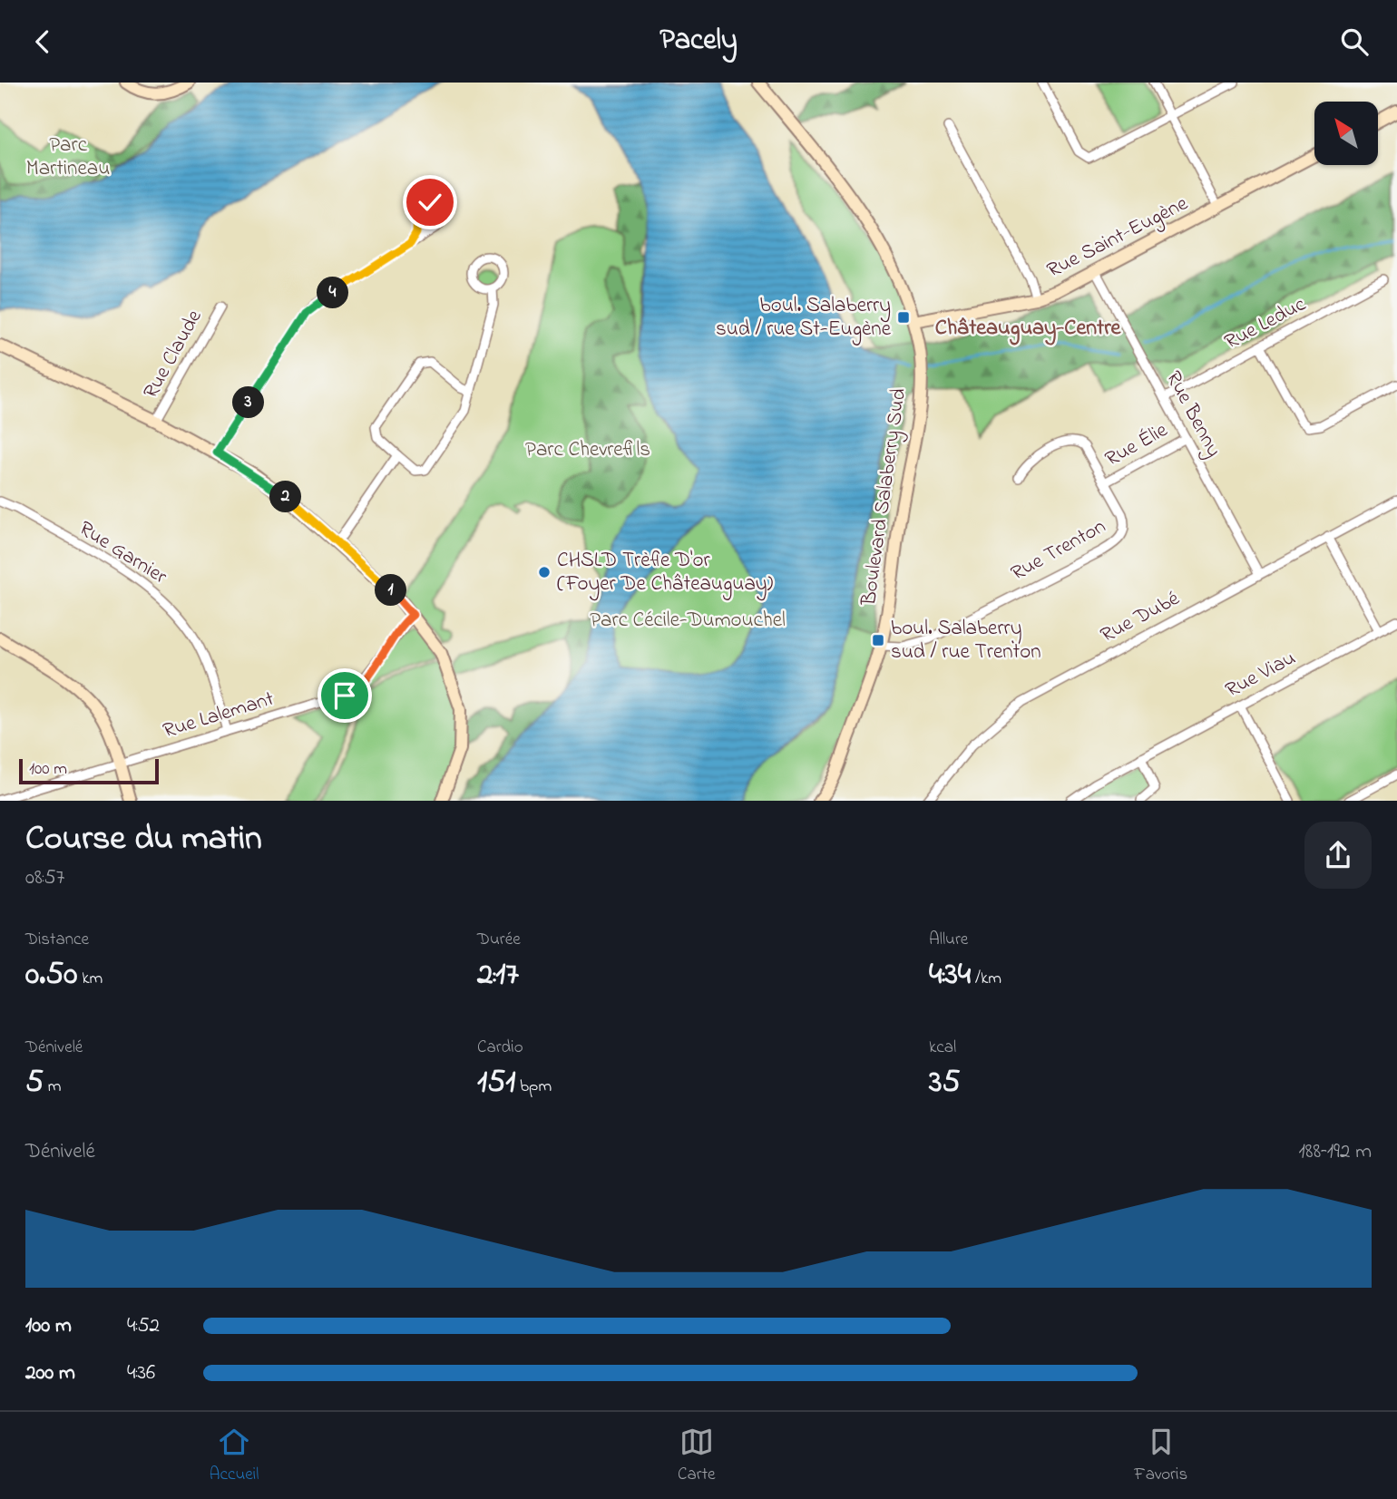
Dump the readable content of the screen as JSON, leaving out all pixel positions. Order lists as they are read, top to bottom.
{
  "streets": {
    "street": [
      "Rue Saint-Eugène",
      "Rue Leduc",
      "Rue Claude",
      "Rue Benny",
      "Rue Élie",
      "Boulevard Salaberry Sud",
      "Rue Trenton",
      "Rue Garnier",
      "Rue Dubé",
      "Rue Viau",
      "Rue Lalemant"
    ]
  },
  "crossings": [
    ["Rue Saint-Eugène", "Rue Benny"],
    ["Rue Saint-Eugène", "Boulevard Salaberry Sud"],
    ["Rue Leduc", "Rue Benny"],
    ["Rue Benny", "Rue Élie"],
    ["Rue Benny", "Rue Dubé"],
    ["Rue Élie", "Rue Trenton"],
    ["Boulevard Salaberry Sud", "Rue Trenton"],
    ["Rue Garnier", "Rue Lalemant"]
  ],
  "districts": ["Châteauguay-Centre"],
  "parks": ["Parc Martineau", "Parc Chevrefils", "Parc Cécile-Dumouchel"],
  "places": {
    "transit": ["boul. Salaberry sud / rue St-Eugène", "boul. Salaberry sud / rue Trenton"],
    "other": ["CHSLD Trèfle D'or (Foyer De Châteauguay)"]
  },
  "scale_bar": "100 m",
  "north": "top left",
  "page": {
    "header": "Pacely",
    "pins": [
      "4",
      "3",
      "2",
      "1"
    ],
    "scale": "100 m",
    "heading": ["Course du matin", "08:57"],
    "stats": [
      ["Distance", "0.50 km"],
      ["Durée", "2:17"],
      ["Allure", "4:34 /km"],
      ["Dénivelé", "5 m"],
      ["Cardio", "151 bpm"],
      ["kcal", "35"]
    ],
    "chart": ["Dénivelé", "188–192 m"],
    "list": [
      {
        "name": "100 m",
        "note": "4:52"
      },
      {
        "name": "200 m",
        "note": "4:36"
      }
    ],
    "tabs": ["Accueil", "Carte", "Favoris"]
  }
}
